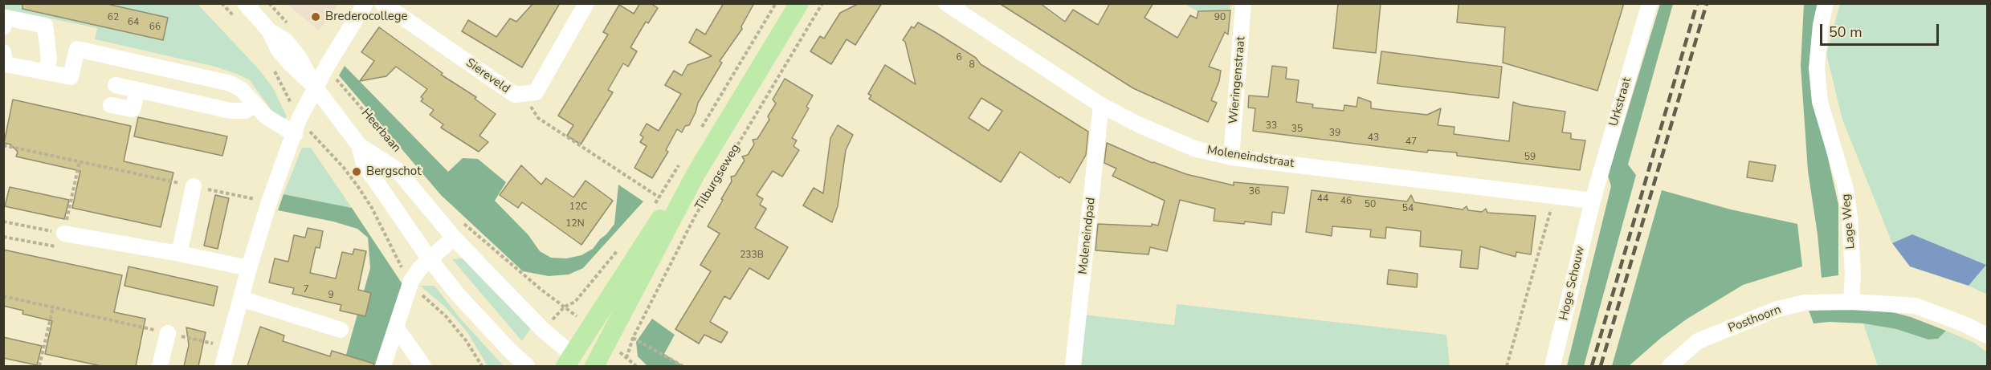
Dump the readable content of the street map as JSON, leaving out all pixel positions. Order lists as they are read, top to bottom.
{
  "streets": {
    "main road": ["Tilburgseweg"],
    "street": [
      "Siereveld",
      "Wieringenstraat",
      "Urkstraat",
      "Heerbaan",
      "Moleneindstraat",
      "Lage Weg",
      "Moleneindpad",
      "Hoge Schouw",
      "Posthoorn"
    ]
  },
  "crossings": [
    ["Wieringenstraat", "Moleneindstraat"],
    ["Urkstraat", "Moleneindstraat"],
    ["Urkstraat", "Hoge Schouw"],
    ["Heerbaan", "Tilburgseweg"],
    ["Moleneindstraat", "Moleneindpad"],
    ["Moleneindstraat", "Hoge Schouw"],
    ["Lage Weg", "Posthoorn"]
  ],
  "places": ["Brederocollege", "Bergschot"],
  "house_numbers": [
    "62",
    "90",
    "64",
    "66",
    "6",
    "8",
    "33",
    "35",
    "39",
    "43",
    "47",
    "59",
    "36",
    "44",
    "46",
    "50",
    "12C",
    "54",
    "12N",
    "233B",
    "7",
    "9"
  ],
  "scale_bar": "50 m"
}
